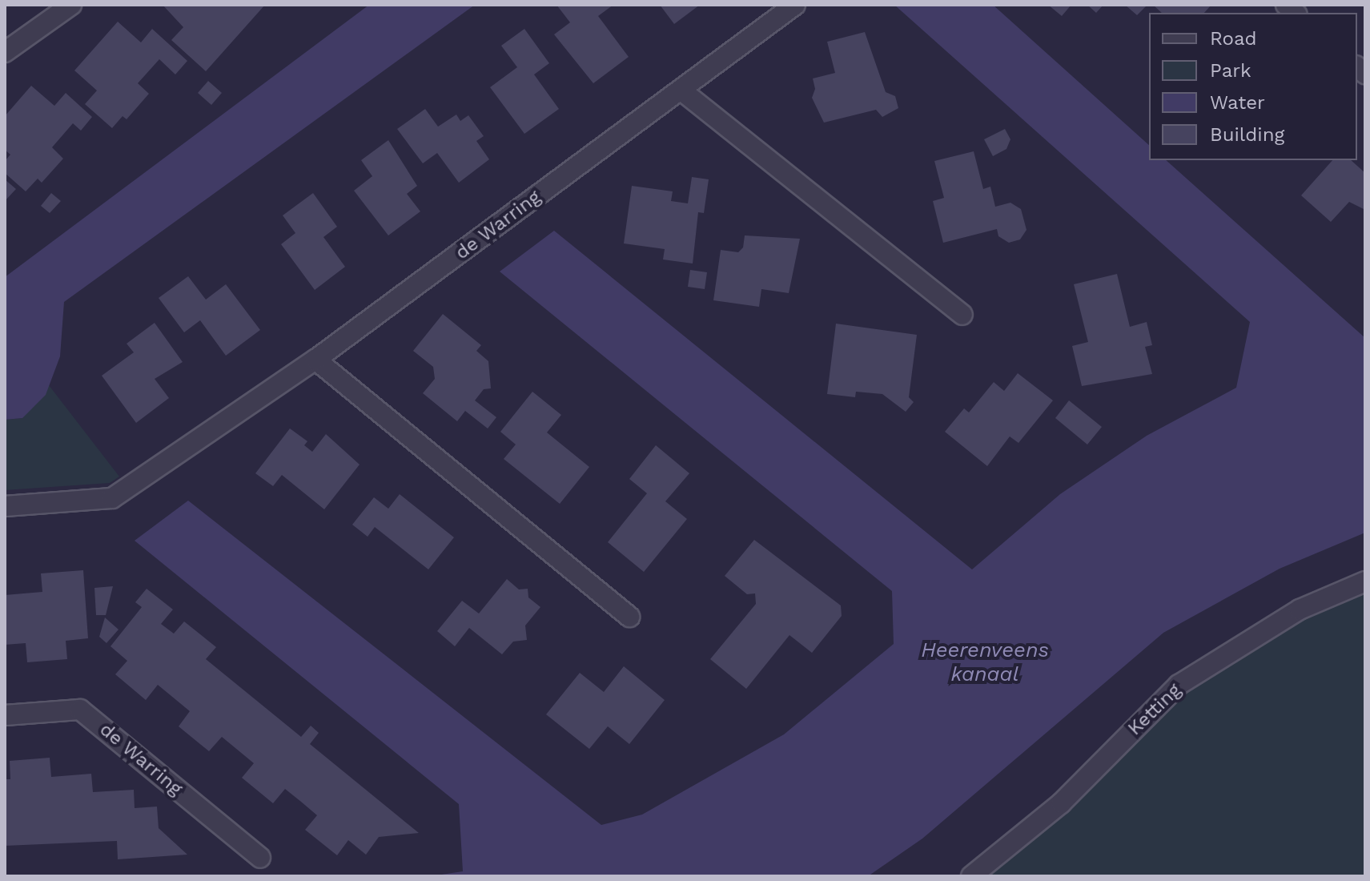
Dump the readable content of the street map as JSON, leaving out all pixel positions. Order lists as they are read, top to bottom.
{
  "streets": {
    "street": ["de Warring", "Ketting"]
  },
  "water": ["Heerenveens kanaal"],
  "legend": [
    "Road",
    "Park",
    "Water",
    "Building"
  ]
}
